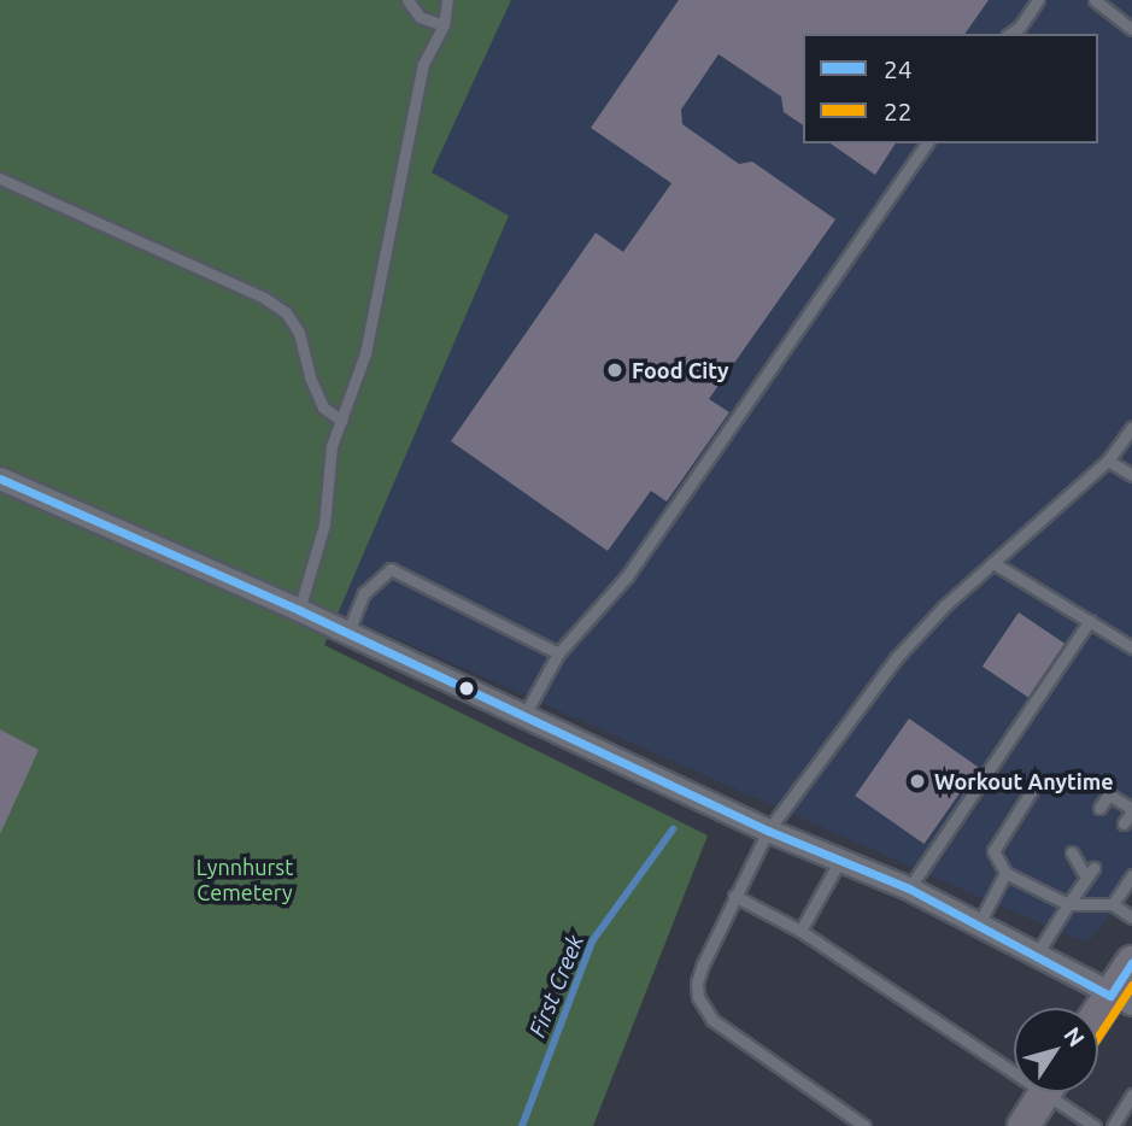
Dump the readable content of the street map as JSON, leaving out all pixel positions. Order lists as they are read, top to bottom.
{
  "water": ["First Creek"],
  "parks": ["Lynnhurst Cemetery"],
  "places": ["Food City", "Workout Anytime"],
  "lines": ["transit line 24", "transit line 22"],
  "legend": ["24", "22"],
  "north": "top right"
}
